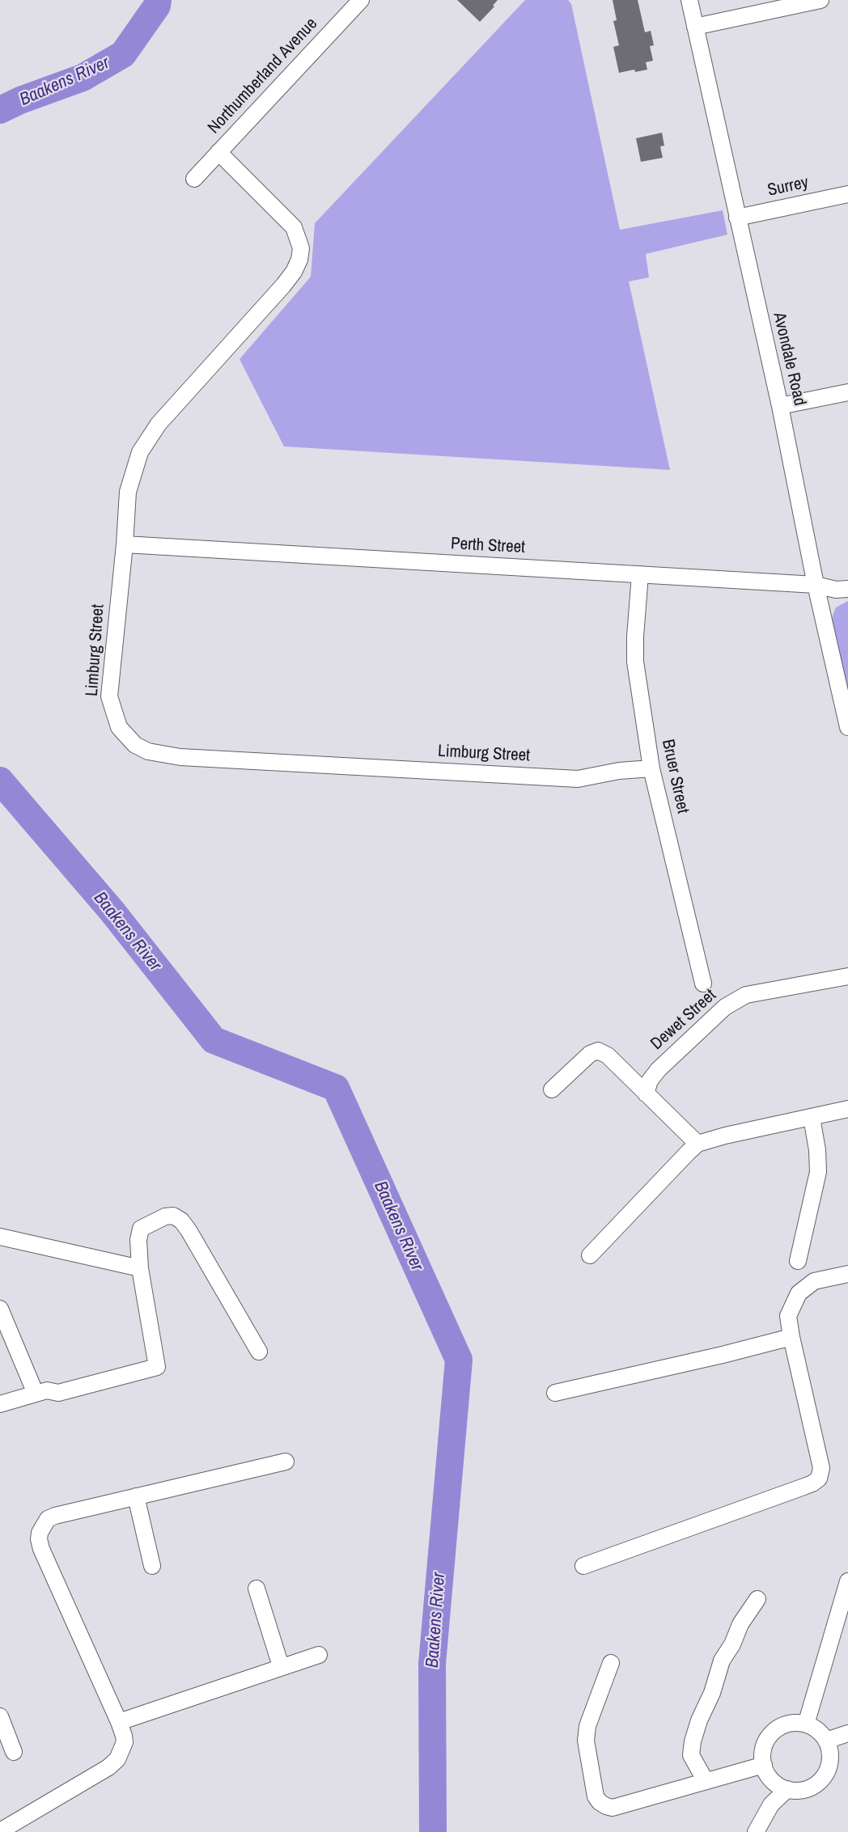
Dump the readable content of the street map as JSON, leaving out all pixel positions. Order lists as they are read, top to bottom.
{
  "streets": {
    "street": [
      "Northumberland Avenue",
      "Surrey",
      "Avondale Road",
      "Perth Street",
      "Limburg Street",
      "Bruer Street",
      "Dewet Street"
    ]
  },
  "crossings": [
    ["Northumberland Avenue", "Limburg Street"],
    ["Surrey", "Avondale Road"],
    ["Avondale Road", "Perth Street"],
    ["Perth Street", "Limburg Street"],
    ["Perth Street", "Bruer Street"],
    ["Limburg Street", "Bruer Street"]
  ],
  "water": ["Baakens River"]
}
